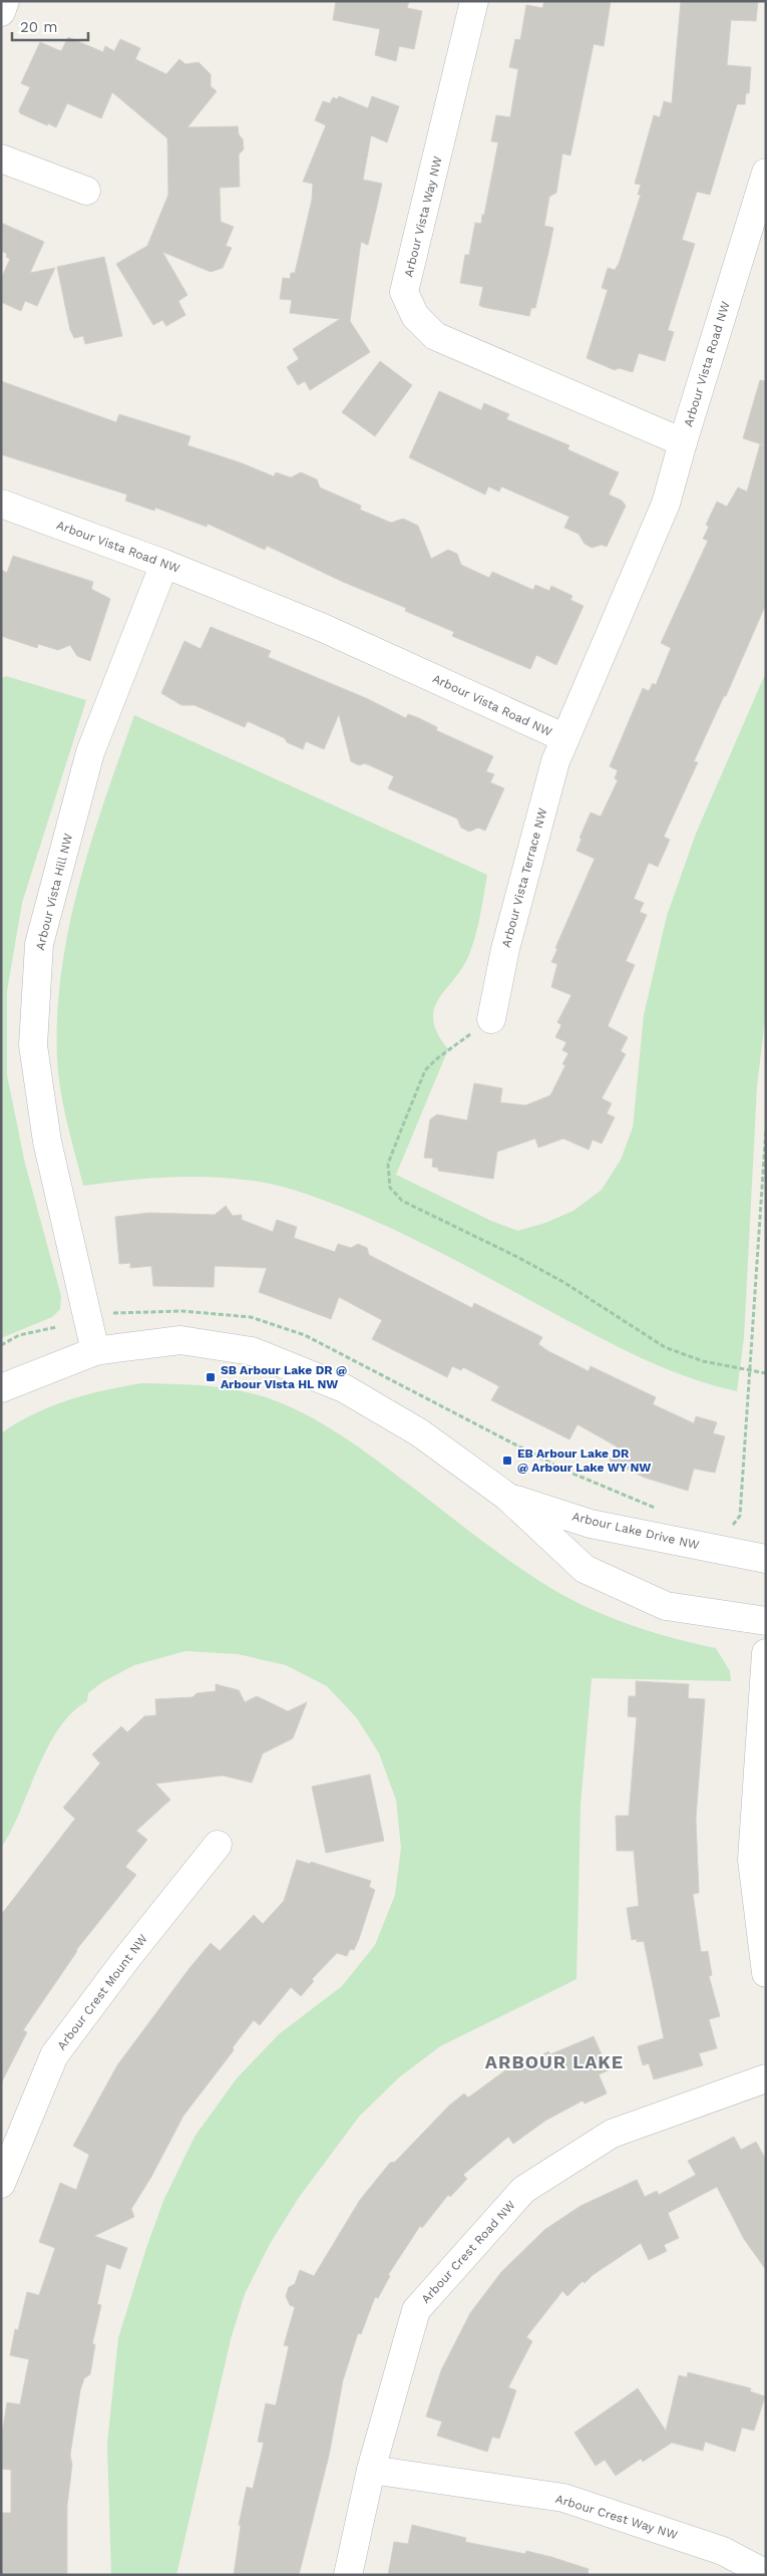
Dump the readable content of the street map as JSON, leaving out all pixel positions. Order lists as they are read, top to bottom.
{
  "streets": {
    "street": [
      "Arbour Vista Way NW",
      "Arbour Vista Road NW",
      "Arbour Vista Terrace NW",
      "Arbour Vista Hill NW",
      "Arbour Lake Drive NW",
      "Arbour Crest Mount NW",
      "Arbour Crest Road NW",
      "Arbour Crest Way NW"
    ]
  },
  "crossings": [
    ["Arbour Vista Way NW", "Arbour Vista Road NW"],
    ["Arbour Vista Road NW", "Arbour Vista Terrace NW"],
    ["Arbour Vista Road NW", "Arbour Vista Hill NW"],
    ["Arbour Vista Hill NW", "Arbour Lake Drive NW"],
    ["Arbour Crest Road NW", "Arbour Crest Way NW"]
  ],
  "districts": ["ARBOUR LAKE"],
  "places": {
    "transit": ["SB Arbour Lake DR @ Arbour Vista HL NW", "EB Arbour Lake DR @ Arbour Lake WY NW"]
  },
  "scale_bar": "20 m"
}
